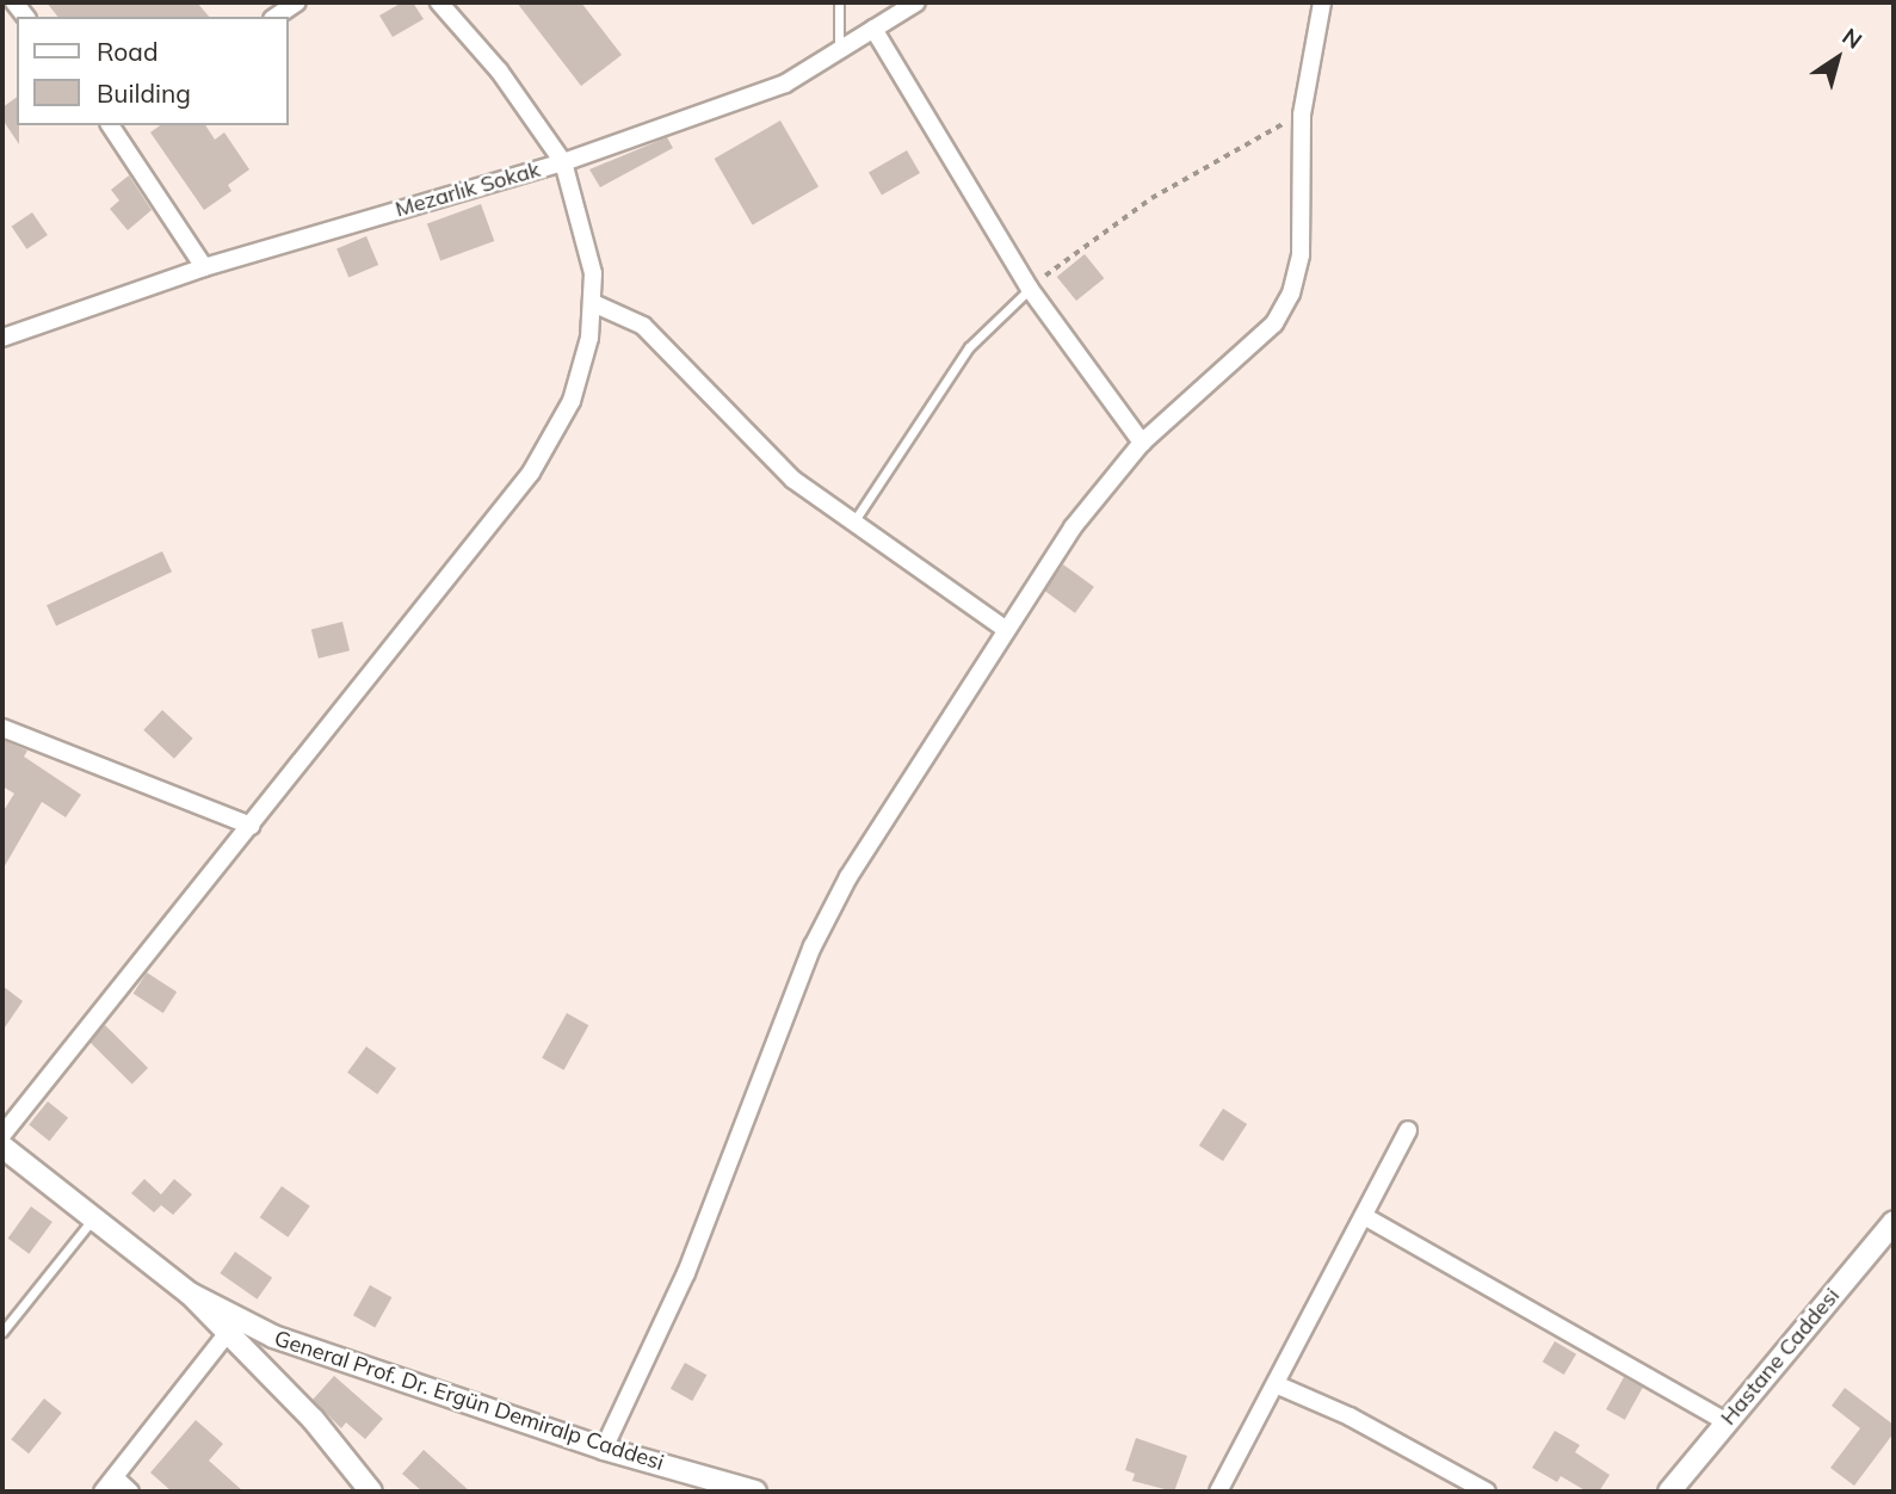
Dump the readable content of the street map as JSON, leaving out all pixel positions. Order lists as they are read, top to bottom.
{
  "streets": {
    "street": ["Mezarlık Sokak", "Hastane Caddesi", "General Prof. Dr. Ergün Demiralp Caddesi"]
  },
  "legend": ["Road", "Building"],
  "north": "top right"
}
